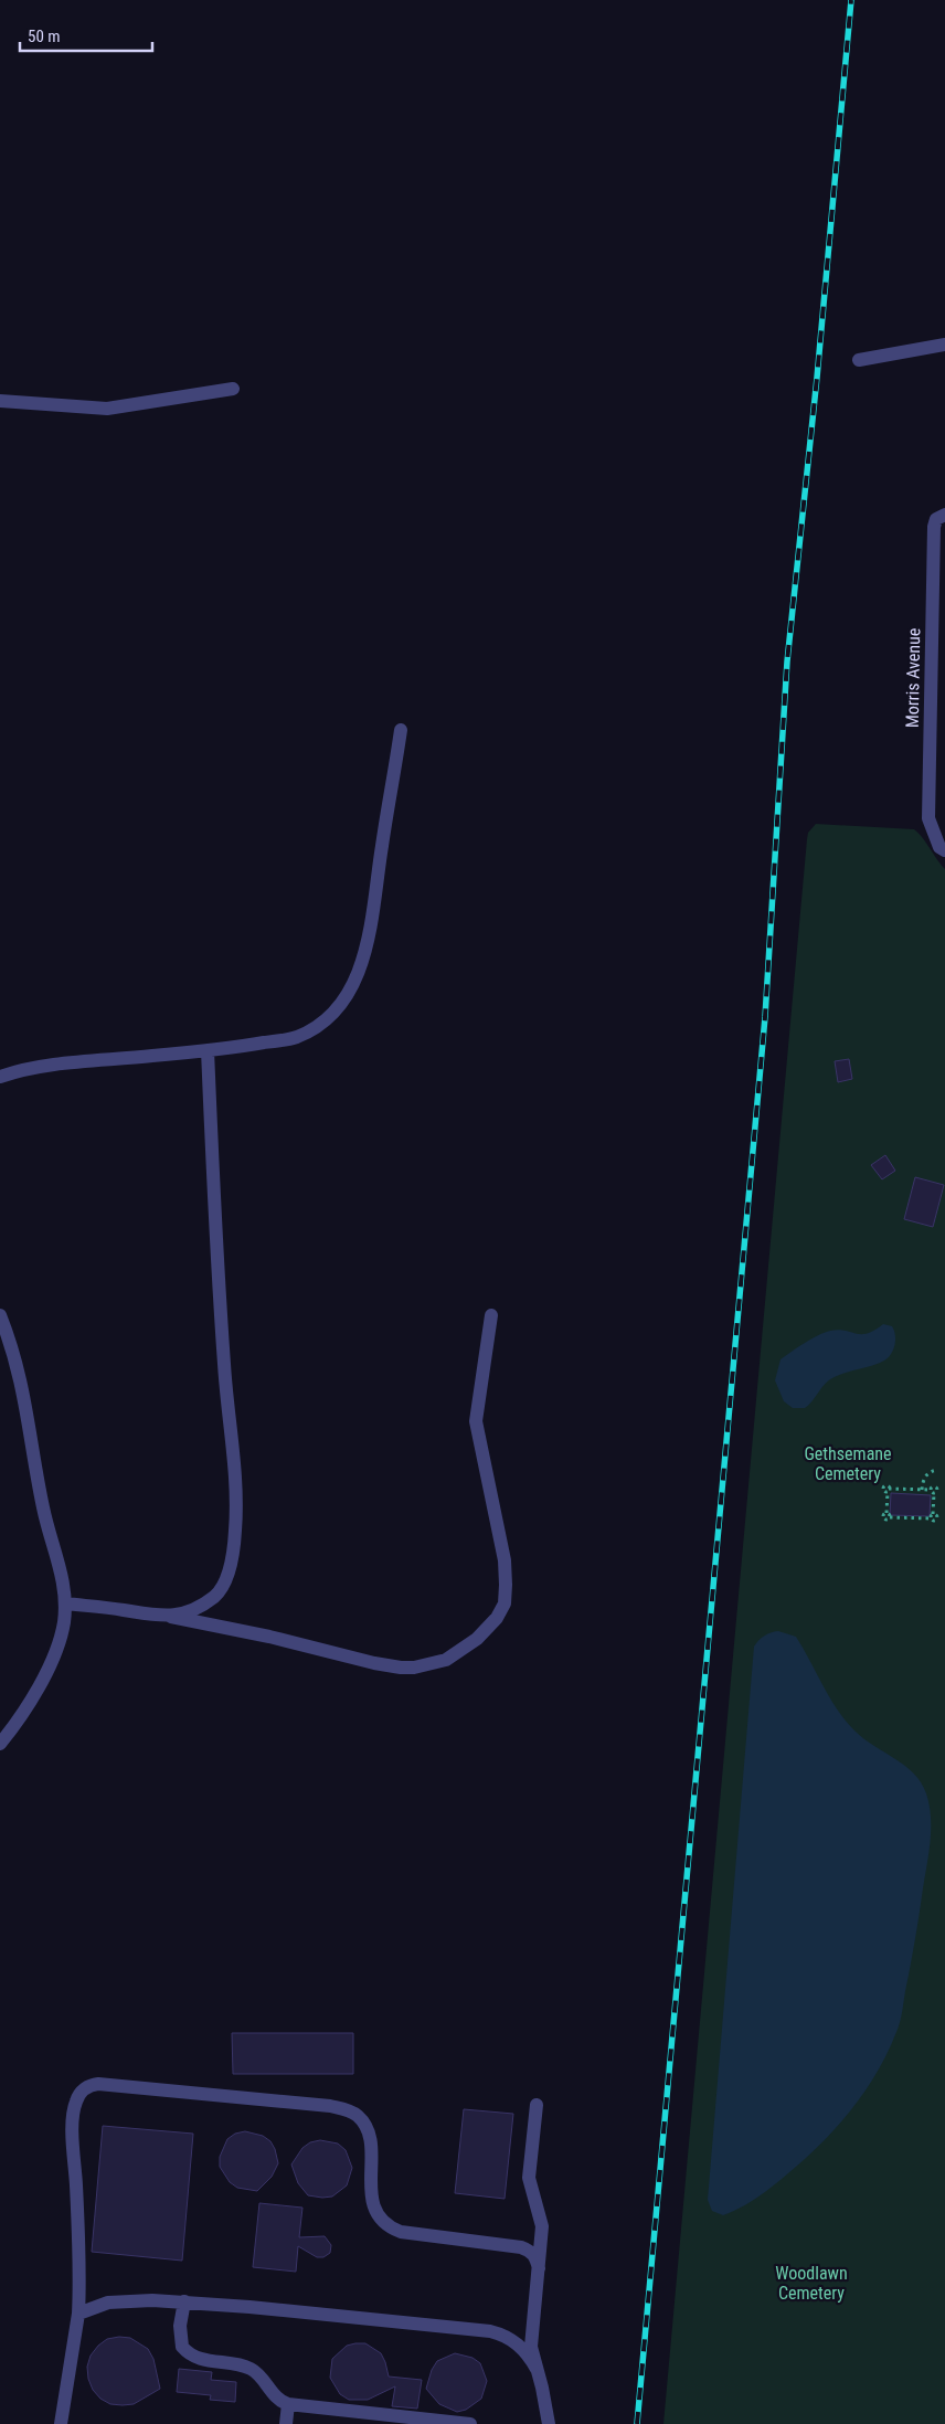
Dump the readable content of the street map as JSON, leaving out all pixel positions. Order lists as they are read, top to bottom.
{
  "streets": {
    "street": ["Morris Avenue"]
  },
  "parks": ["Gethsemane Cemetery", "Woodlawn Cemetery"],
  "scale_bar": "50 m"
}
